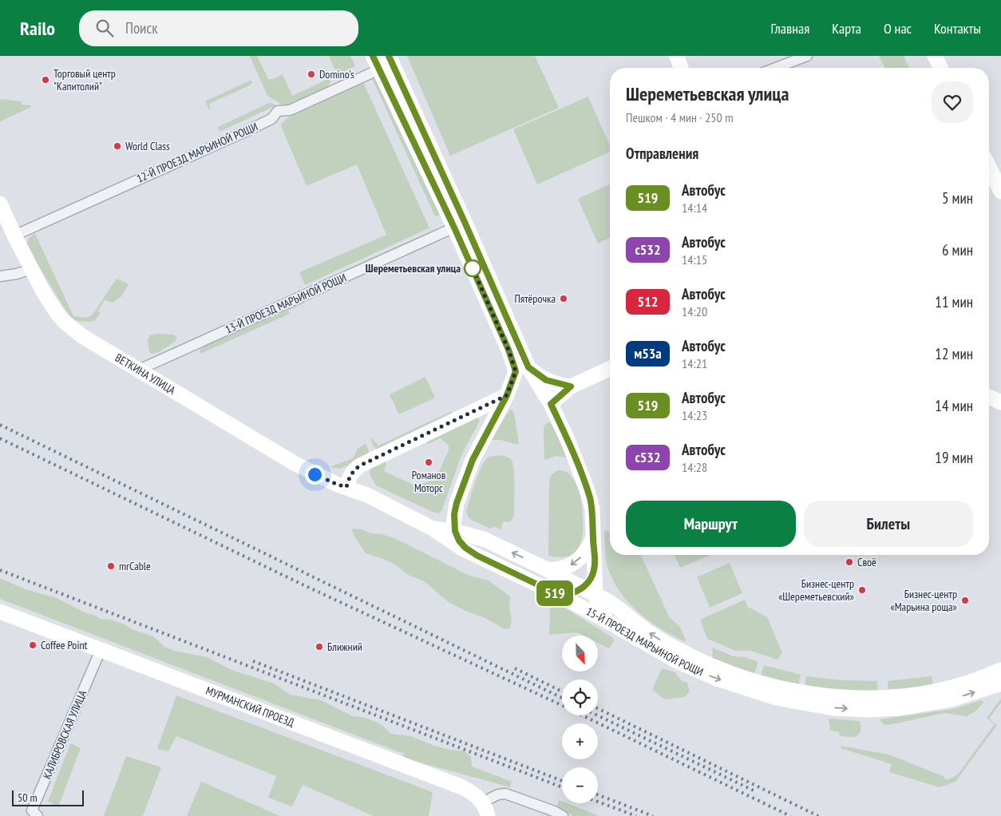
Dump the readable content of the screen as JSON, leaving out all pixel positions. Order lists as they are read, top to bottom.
{
  "streets": {
    "main road": ["ВЕТКИНА УЛИЦА", "15-Й ПРОЕЗД МАРЬИНОЙ РОЩИ", "МУРМАНСКИЙ ПРОЕЗД"],
    "street": ["12-Й ПРОЕЗД МАРЬИНОЙ РОЩИ", "13-Й ПРОЕЗД МАРЬИНОЙ РОЩИ", "КАЛИБРОВСКАЯ УЛИЦА"]
  },
  "crossings": [
    ["12-Й ПРОЕЗД МАРЬИНОЙ РОЩИ", "ВЕТКИНА УЛИЦА"],
    ["13-Й ПРОЕЗД МАРЬИНОЙ РОЩИ", "ВЕТКИНА УЛИЦА"],
    ["ВЕТКИНА УЛИЦА", "15-Й ПРОЕЗД МАРЬИНОЙ РОЩИ"],
    ["МУРМАНСКИЙ ПРОЕЗД", "КАЛИБРОВСКАЯ УЛИЦА"]
  ],
  "places": [
    "Domino's",
    "Торговый центр \"Капитолий\"",
    "World Class",
    "Шереметьевская улица",
    "Пятёрочка",
    "Романов Моторс",
    "Своё",
    "mrCable",
    "Бизнес-центр «Шереметьевский»",
    "Бизнес-центр «Марьина роща»",
    "Coffee Point",
    "Ближний"
  ],
  "lines": ["bus line 519"],
  "scale_bar": "50 m",
  "north": "bottom right",
  "page": {
    "header": "Railo",
    "search": "Поиск",
    "nav": [
      "Главная",
      "Карта",
      "О нас",
      "Контакты"
    ],
    "on_map": "519",
    "heading": [
      ["Шереметьевская улица", "Пешком · 4 мин · 250 m"],
      "Отправления"
    ],
    "list": [
      {
        "mark": "519",
        "name": "Автобус",
        "note": "14:14",
        "value": "5 мин"
      },
      {
        "mark": "с532",
        "name": "Автобус",
        "note": "14:15",
        "value": "6 мин"
      },
      {
        "mark": "512",
        "name": "Автобус",
        "note": "14:20",
        "value": "11 мин"
      },
      {
        "mark": "м53а",
        "name": "Автобус",
        "note": "14:21",
        "value": "12 мин"
      },
      {
        "mark": "519",
        "name": "Автобус",
        "note": "14:23",
        "value": "14 мин"
      },
      {
        "mark": "с532",
        "name": "Автобус",
        "note": "14:28",
        "value": "19 мин"
      }
    ],
    "buttons": ["Маршрут", "Билеты"],
    "map_buttons": ["+", "−"],
    "scale": "50 m"
  }
}
